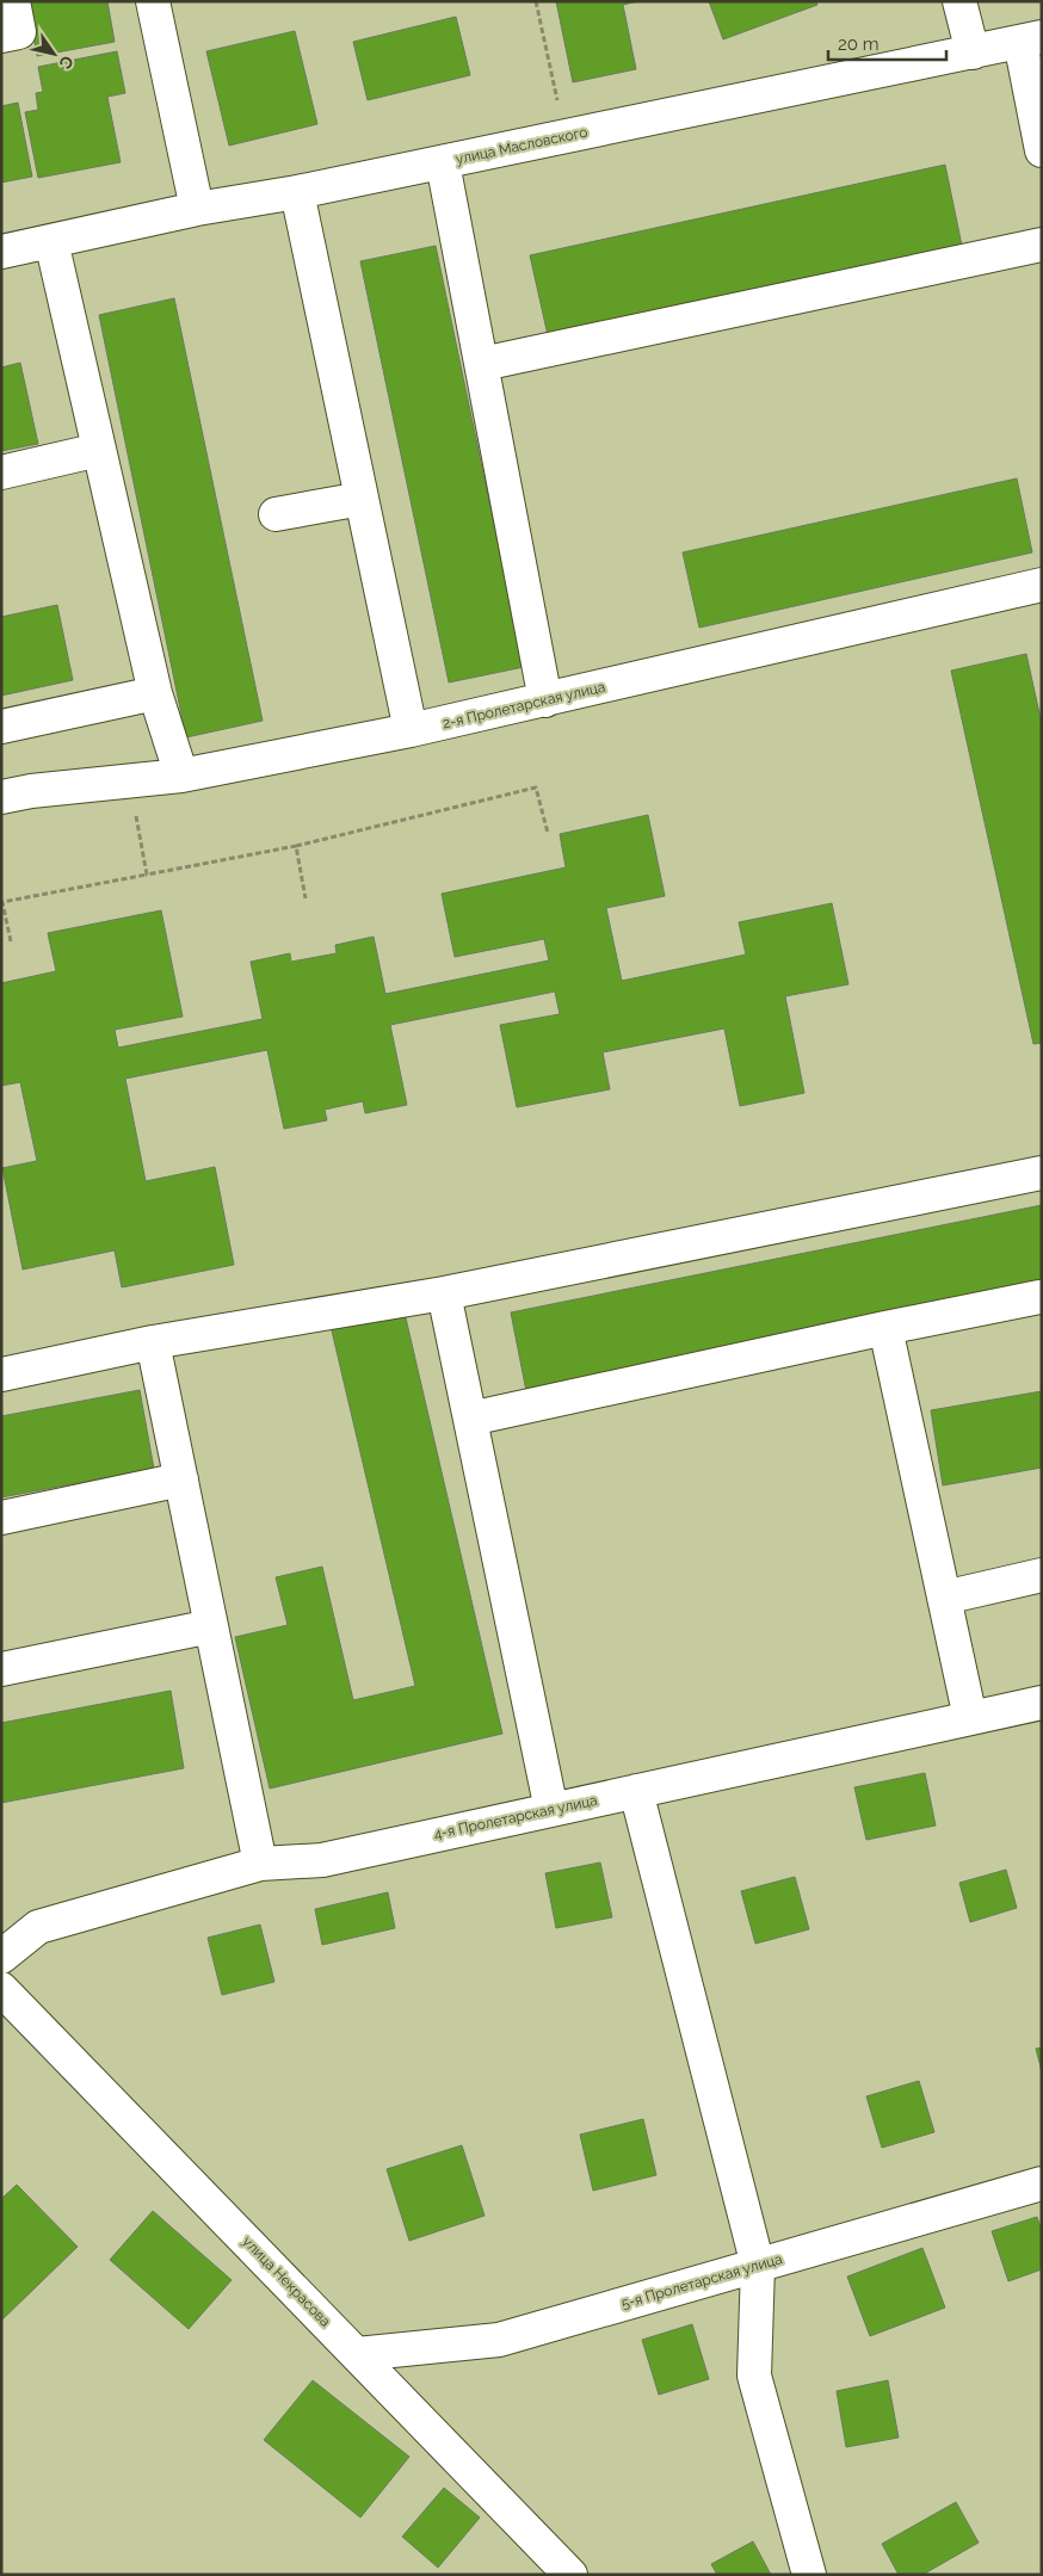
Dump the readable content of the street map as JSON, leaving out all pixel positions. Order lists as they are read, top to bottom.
{
  "streets": {
    "street": [
      "улица Масловского",
      "2-я Пролетарская улица",
      "4-я Пролетарская улица",
      "улица Некрасова",
      "5-я Пролетарская улица"
    ]
  },
  "crossings": [
    ["улица Некрасова", "5-я Пролетарская улица"]
  ],
  "scale_bar": "20 m",
  "north": "bottom right"
}
